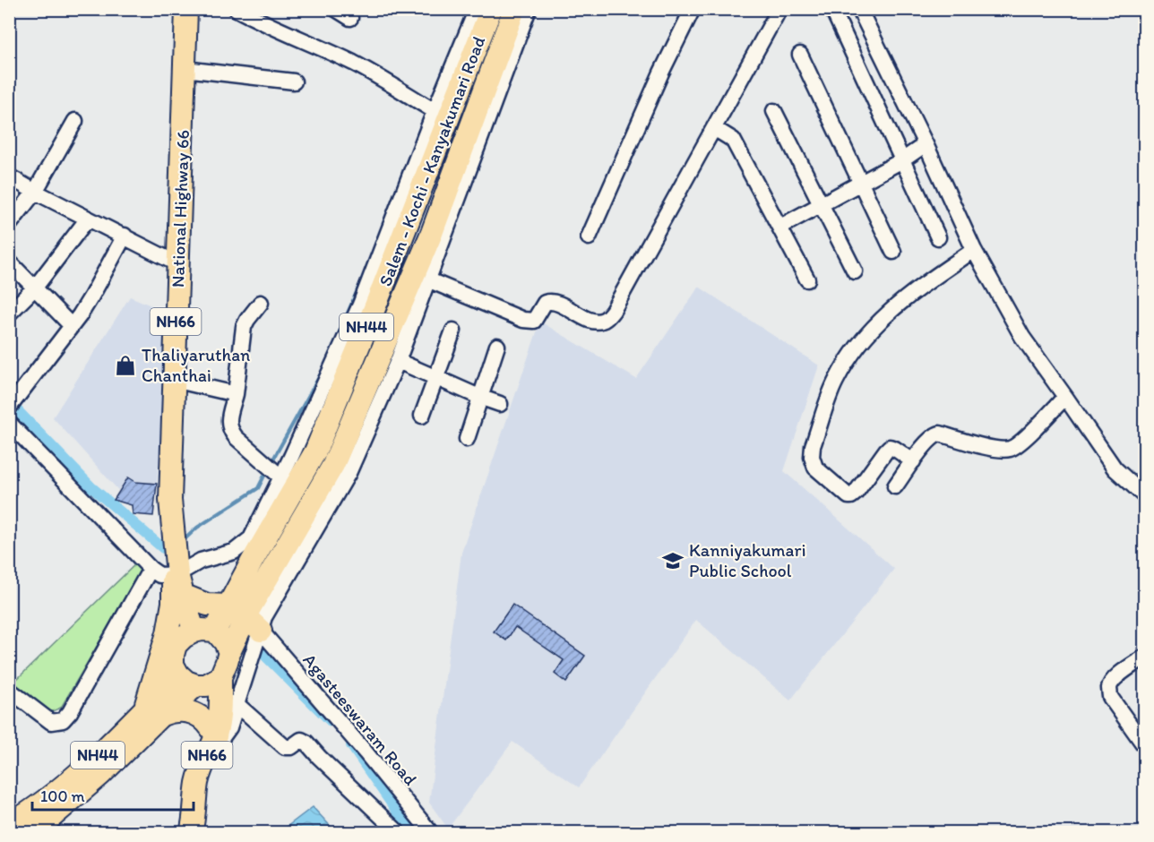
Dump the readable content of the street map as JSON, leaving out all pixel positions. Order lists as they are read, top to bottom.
{
  "streets": {
    "highway": [
      "Salem - Kochi - Kanyakumari Road",
      "National Highway 66",
      "NH66",
      "NH44"
    ],
    "street": ["Agasteeswaram Road"]
  },
  "crossings": [
    ["Salem - Kochi - Kanyakumari Road", "National Highway 66"],
    ["Salem - Kochi - Kanyakumari Road", "NH66"],
    ["Salem - Kochi - Kanyakumari Road", "NH44"],
    ["Salem - Kochi - Kanyakumari Road", "Agasteeswaram Road"],
    ["National Highway 66", "NH66"],
    ["National Highway 66", "NH44"],
    ["NH66", "NH44"],
    ["NH44", "Agasteeswaram Road"]
  ],
  "places": {
    "shop": ["Thaliyaruthan Chanthai"],
    "school or university": ["Kanniyakumari Public School"]
  },
  "scale_bar": "100 m"
}
